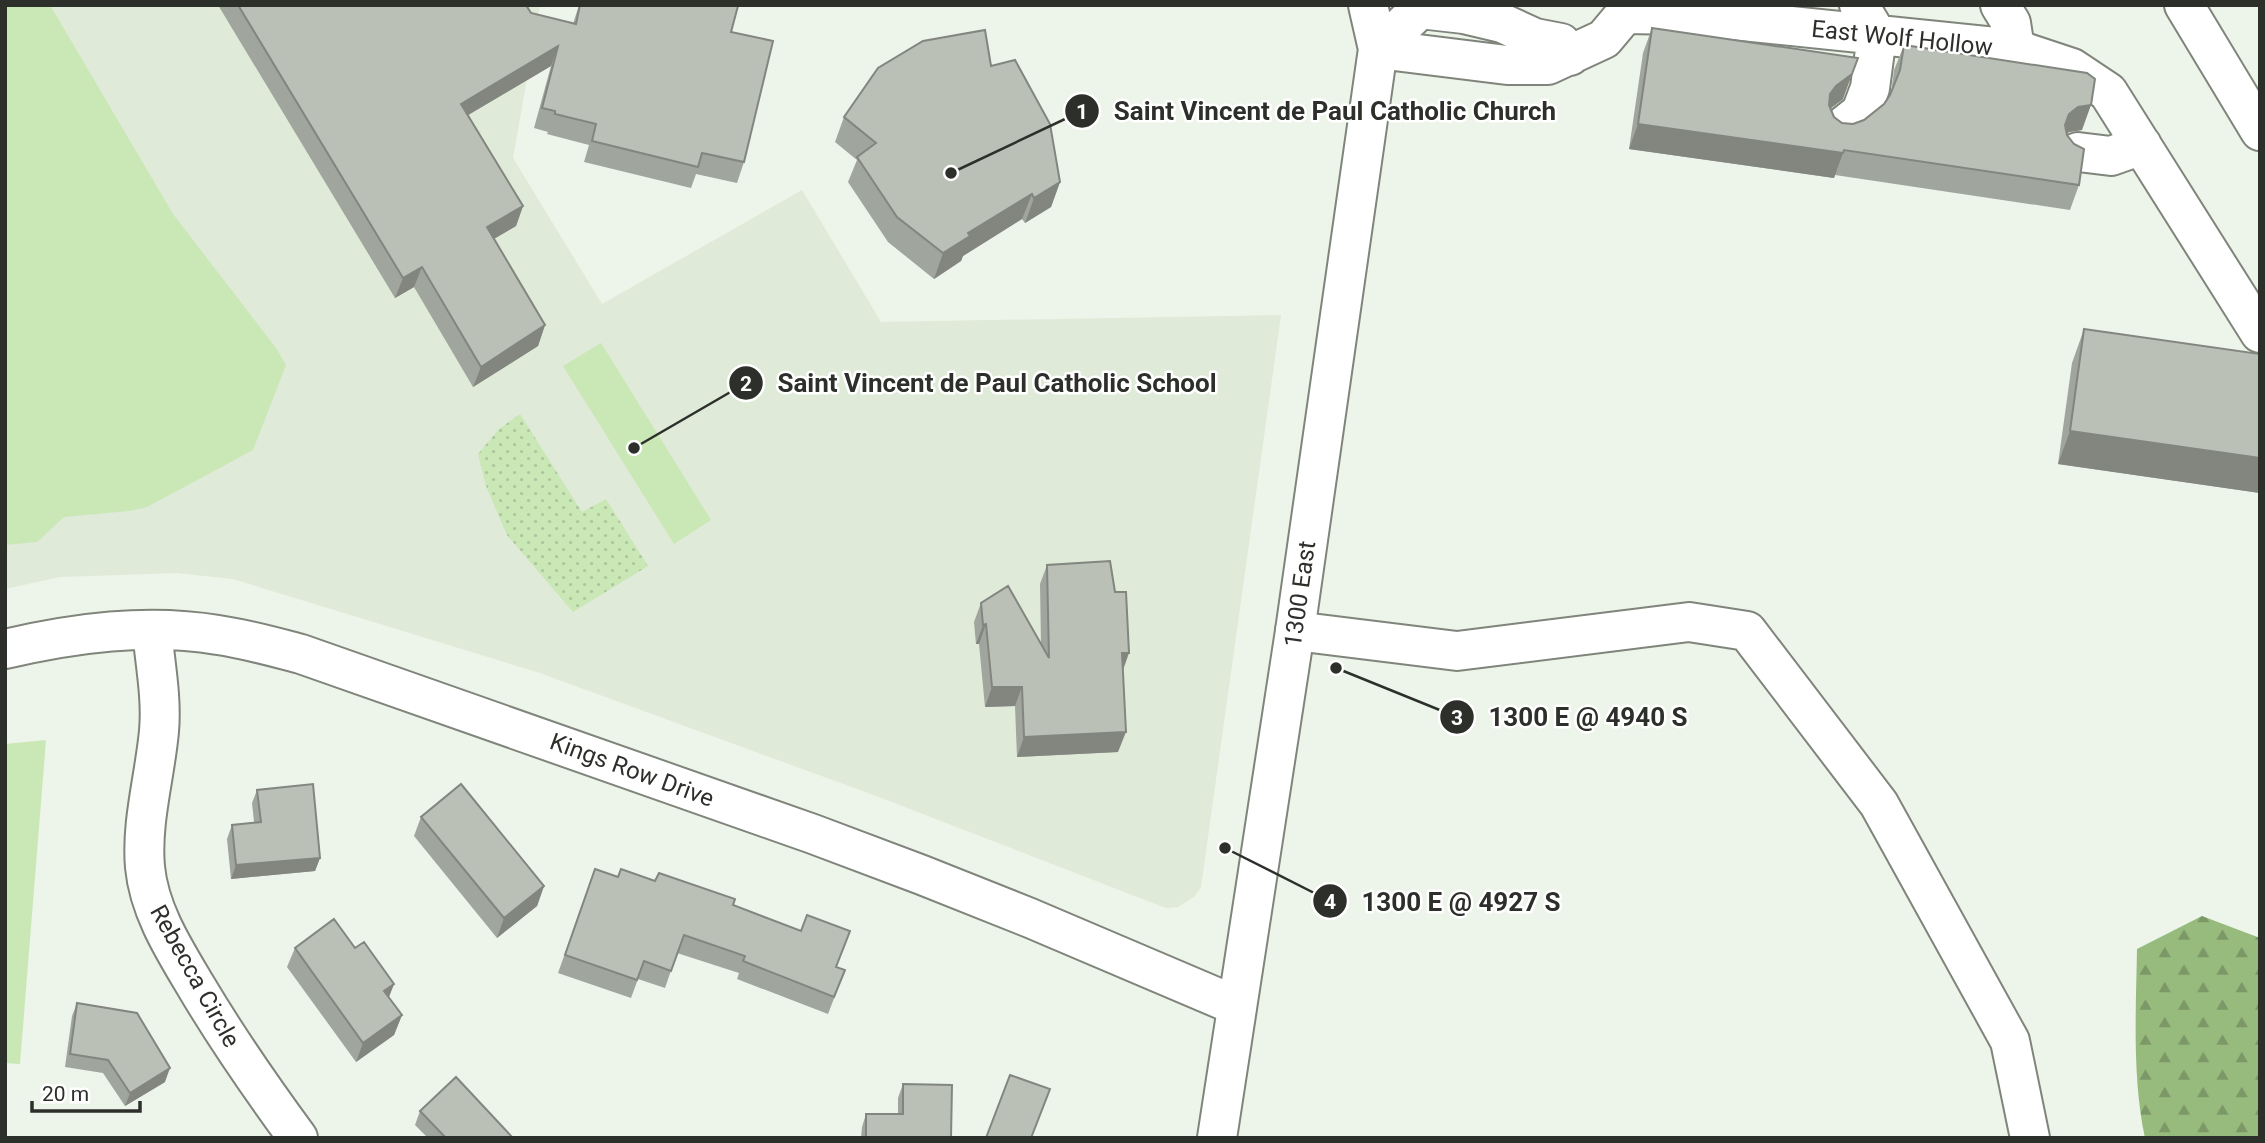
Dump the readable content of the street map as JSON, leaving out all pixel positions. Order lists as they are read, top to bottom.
{
  "streets": {
    "street": [
      "East Wolf Hollow",
      "1300 East",
      "Kings Row Drive",
      "Rebecca Circle"
    ]
  },
  "crossings": [
    ["East Wolf Hollow", "1300 East"],
    ["1300 East", "Kings Row Drive"],
    ["Kings Row Drive", "Rebecca Circle"]
  ],
  "places": [
    "Saint Vincent de Paul Catholic Church",
    "Saint Vincent de Paul Catholic School",
    "1300 E @ 4940 S",
    "1300 E @ 4927 S"
  ],
  "scale_bar": "20 m"
}
